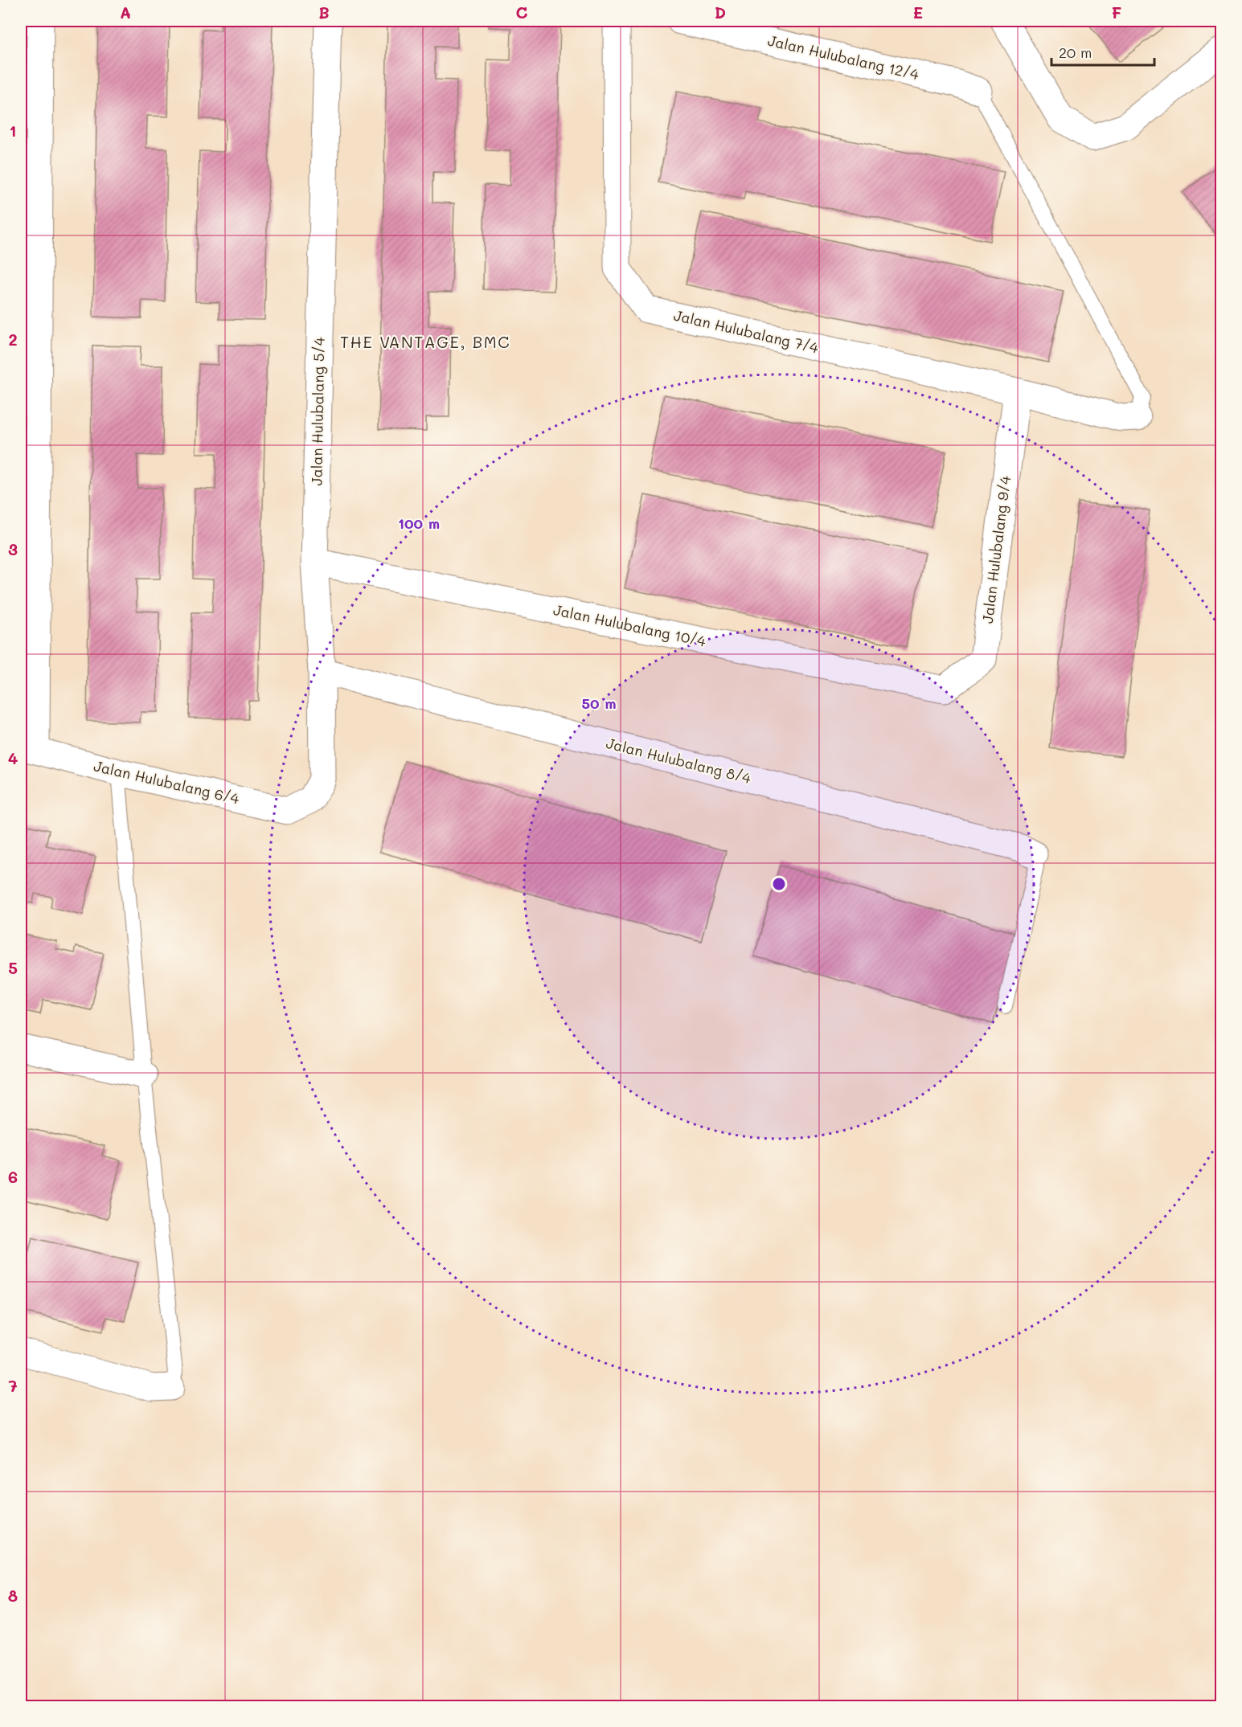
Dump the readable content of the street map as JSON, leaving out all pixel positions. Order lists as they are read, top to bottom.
{
  "streets": {
    "street": [
      "Jalan Hulubalang 12/4",
      "Jalan Hulubalang 7/4",
      "Jalan Hulubalang 5/4",
      "Jalan Hulubalang 9/4",
      "Jalan Hulubalang 10/4",
      "Jalan Hulubalang 8/4",
      "Jalan Hulubalang 6/4"
    ]
  },
  "crossings": [
    ["Jalan Hulubalang 7/4", "Jalan Hulubalang 9/4"],
    ["Jalan Hulubalang 5/4", "Jalan Hulubalang 10/4"],
    ["Jalan Hulubalang 5/4", "Jalan Hulubalang 8/4"],
    ["Jalan Hulubalang 5/4", "Jalan Hulubalang 6/4"],
    ["Jalan Hulubalang 9/4", "Jalan Hulubalang 10/4"]
  ],
  "districts": ["THE VANTAGE, BMC"],
  "scale_bar": "20 m",
  "grid": {
    "columns": [
      "A",
      "B",
      "C",
      "D",
      "E",
      "F"
    ],
    "rows": [
      "1",
      "2",
      "3",
      "4",
      "5",
      "6",
      "7",
      "8"
    ]
  },
  "rings": ["100 m", "50 m"]
}
